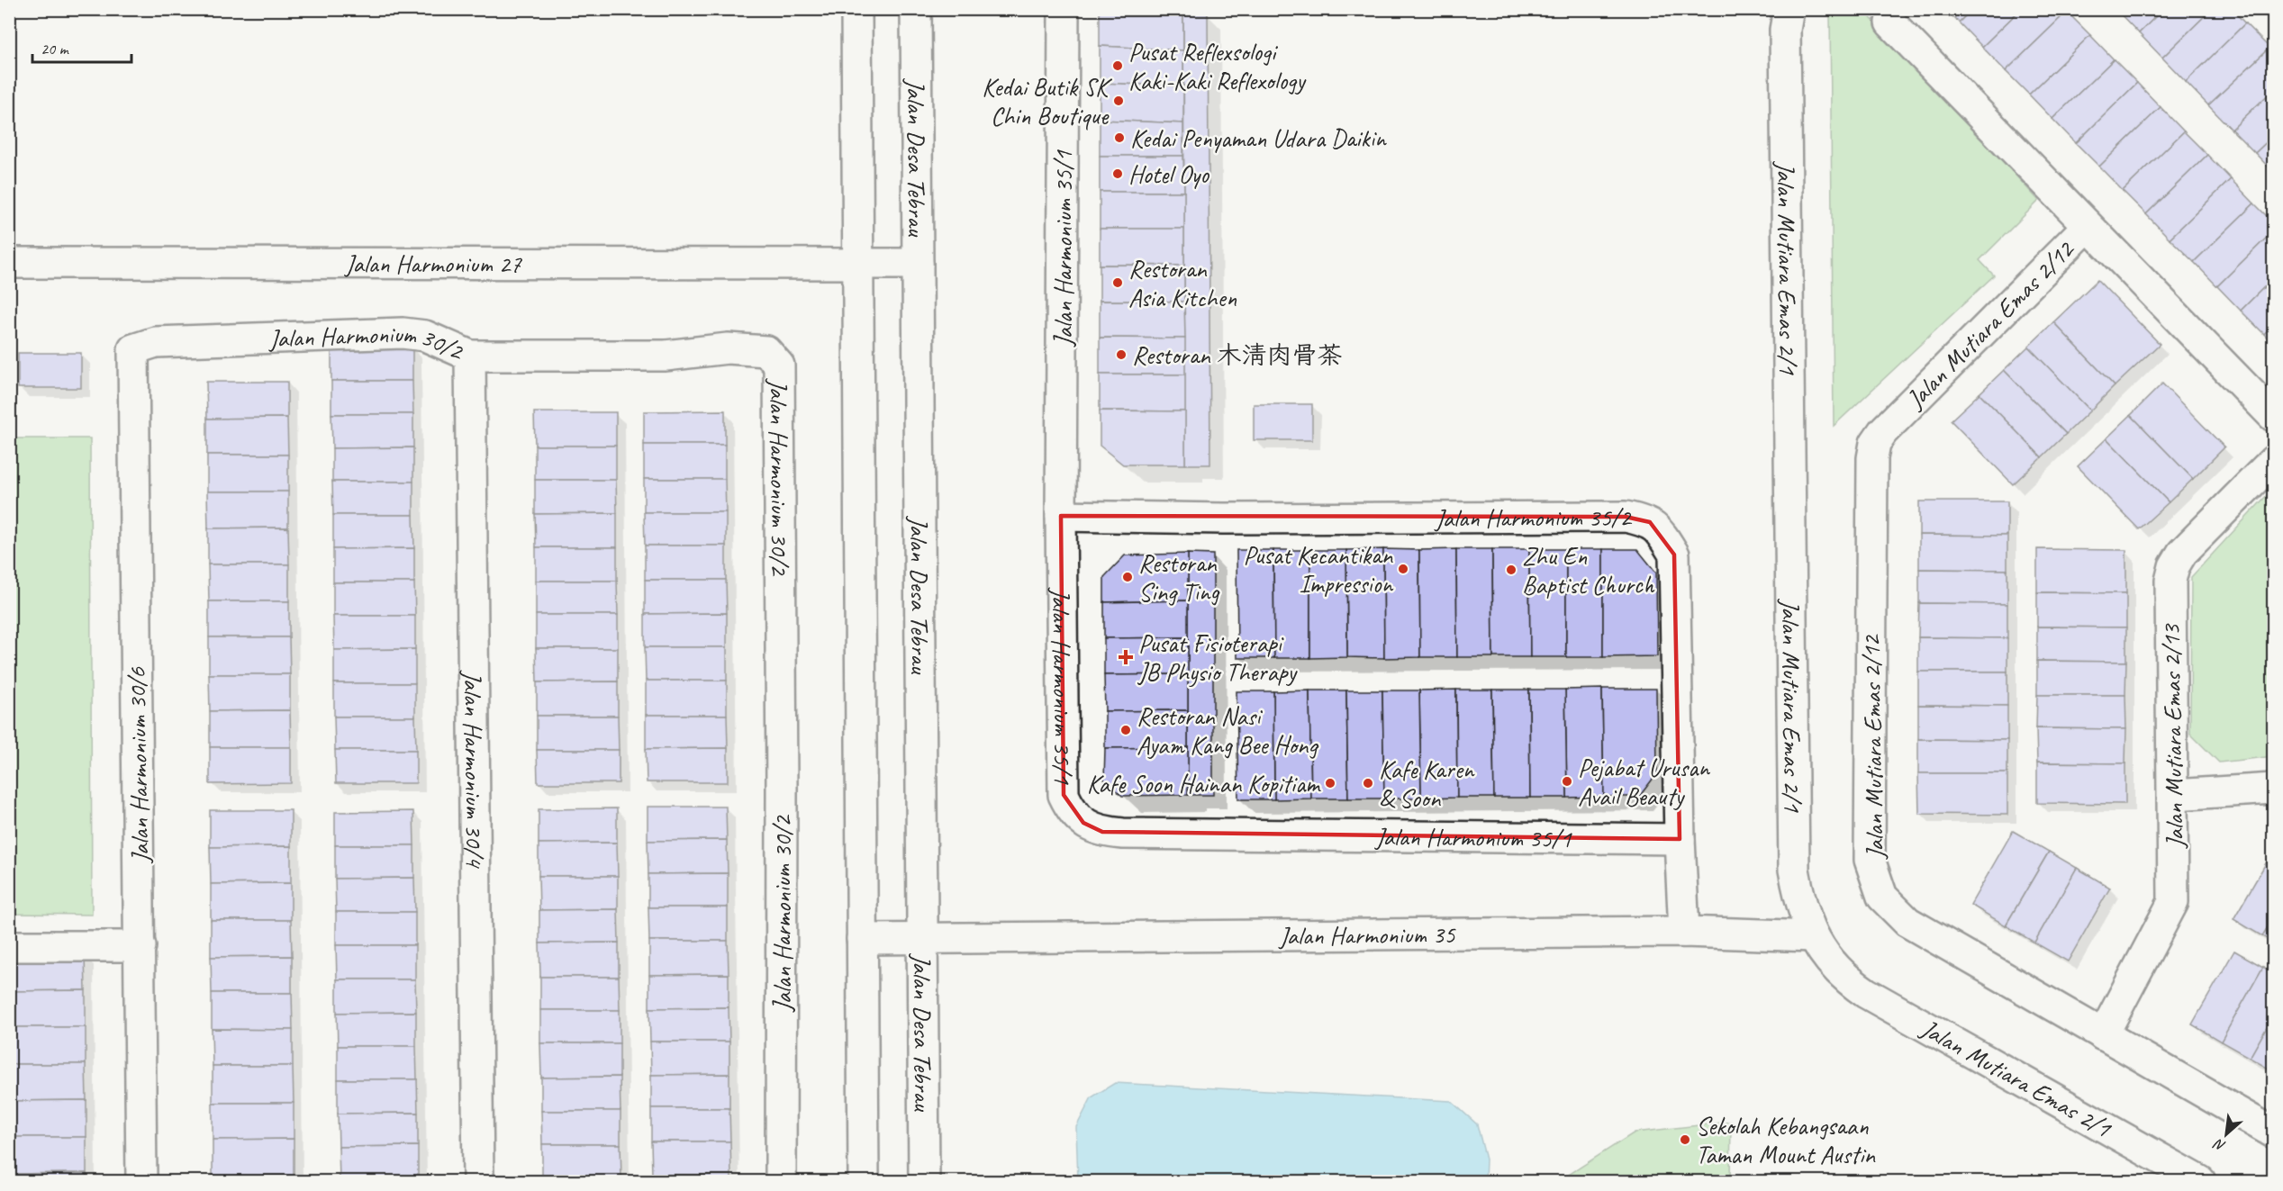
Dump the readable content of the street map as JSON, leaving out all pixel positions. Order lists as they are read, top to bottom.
{
  "streets": {
    "street": [
      "Jalan Desa Tebrau",
      "Jalan Harmonium 35/1",
      "Jalan Harmonium 27",
      "Jalan Mutiara Emas 2/1",
      "Jalan Mutiara Emas 2/12",
      "Jalan Harmonium 30/2",
      "Jalan Harmonium 35/2",
      "Jalan Mutiara Emas 2/13",
      "Jalan Harmonium 30/6",
      "Jalan Harmonium 30/4",
      "Jalan Harmonium 35"
    ]
  },
  "crossings": [
    ["Jalan Desa Tebrau", "Jalan Harmonium 27"],
    ["Jalan Desa Tebrau", "Jalan Harmonium 35"],
    ["Jalan Harmonium 35/1", "Jalan Harmonium 35/2"],
    ["Jalan Mutiara Emas 2/1", "Jalan Harmonium 35"],
    ["Jalan Mutiara Emas 2/12", "Jalan Mutiara Emas 2/13"],
    ["Jalan Harmonium 30/2", "Jalan Harmonium 30/6"],
    ["Jalan Harmonium 30/2", "Jalan Harmonium 30/4"],
    ["Jalan Harmonium 35/2", "Jalan Harmonium 35"]
  ],
  "places": {
    "other": [
      "Pusat Reflexsologi Kaki-Kaki Reflexology",
      "Kedai Butik SK Chin Boutique",
      "Kedai Penyaman Udara Daikin",
      "Hotel Oyo",
      "Restoran Asia Kitchen",
      "Restoran 木清肉骨茶",
      "Pusat Kecantikan Impression",
      "Zhu En Baptist Church",
      "Restoran Sing Ting",
      "Restoran Nasi Ayam Kang Bee Hong",
      "Pejabat Urusan Avail Beauty",
      "Kafe Soon Hainan Kopitiam",
      "Kafe Karen & Soon",
      "Sekolah Kebangsaan Taman Mount Austin"
    ],
    "health": ["Pusat Fisioterapi JB Physio Therapy"]
  },
  "scale_bar": "20 m",
  "north": "bottom left"
}
